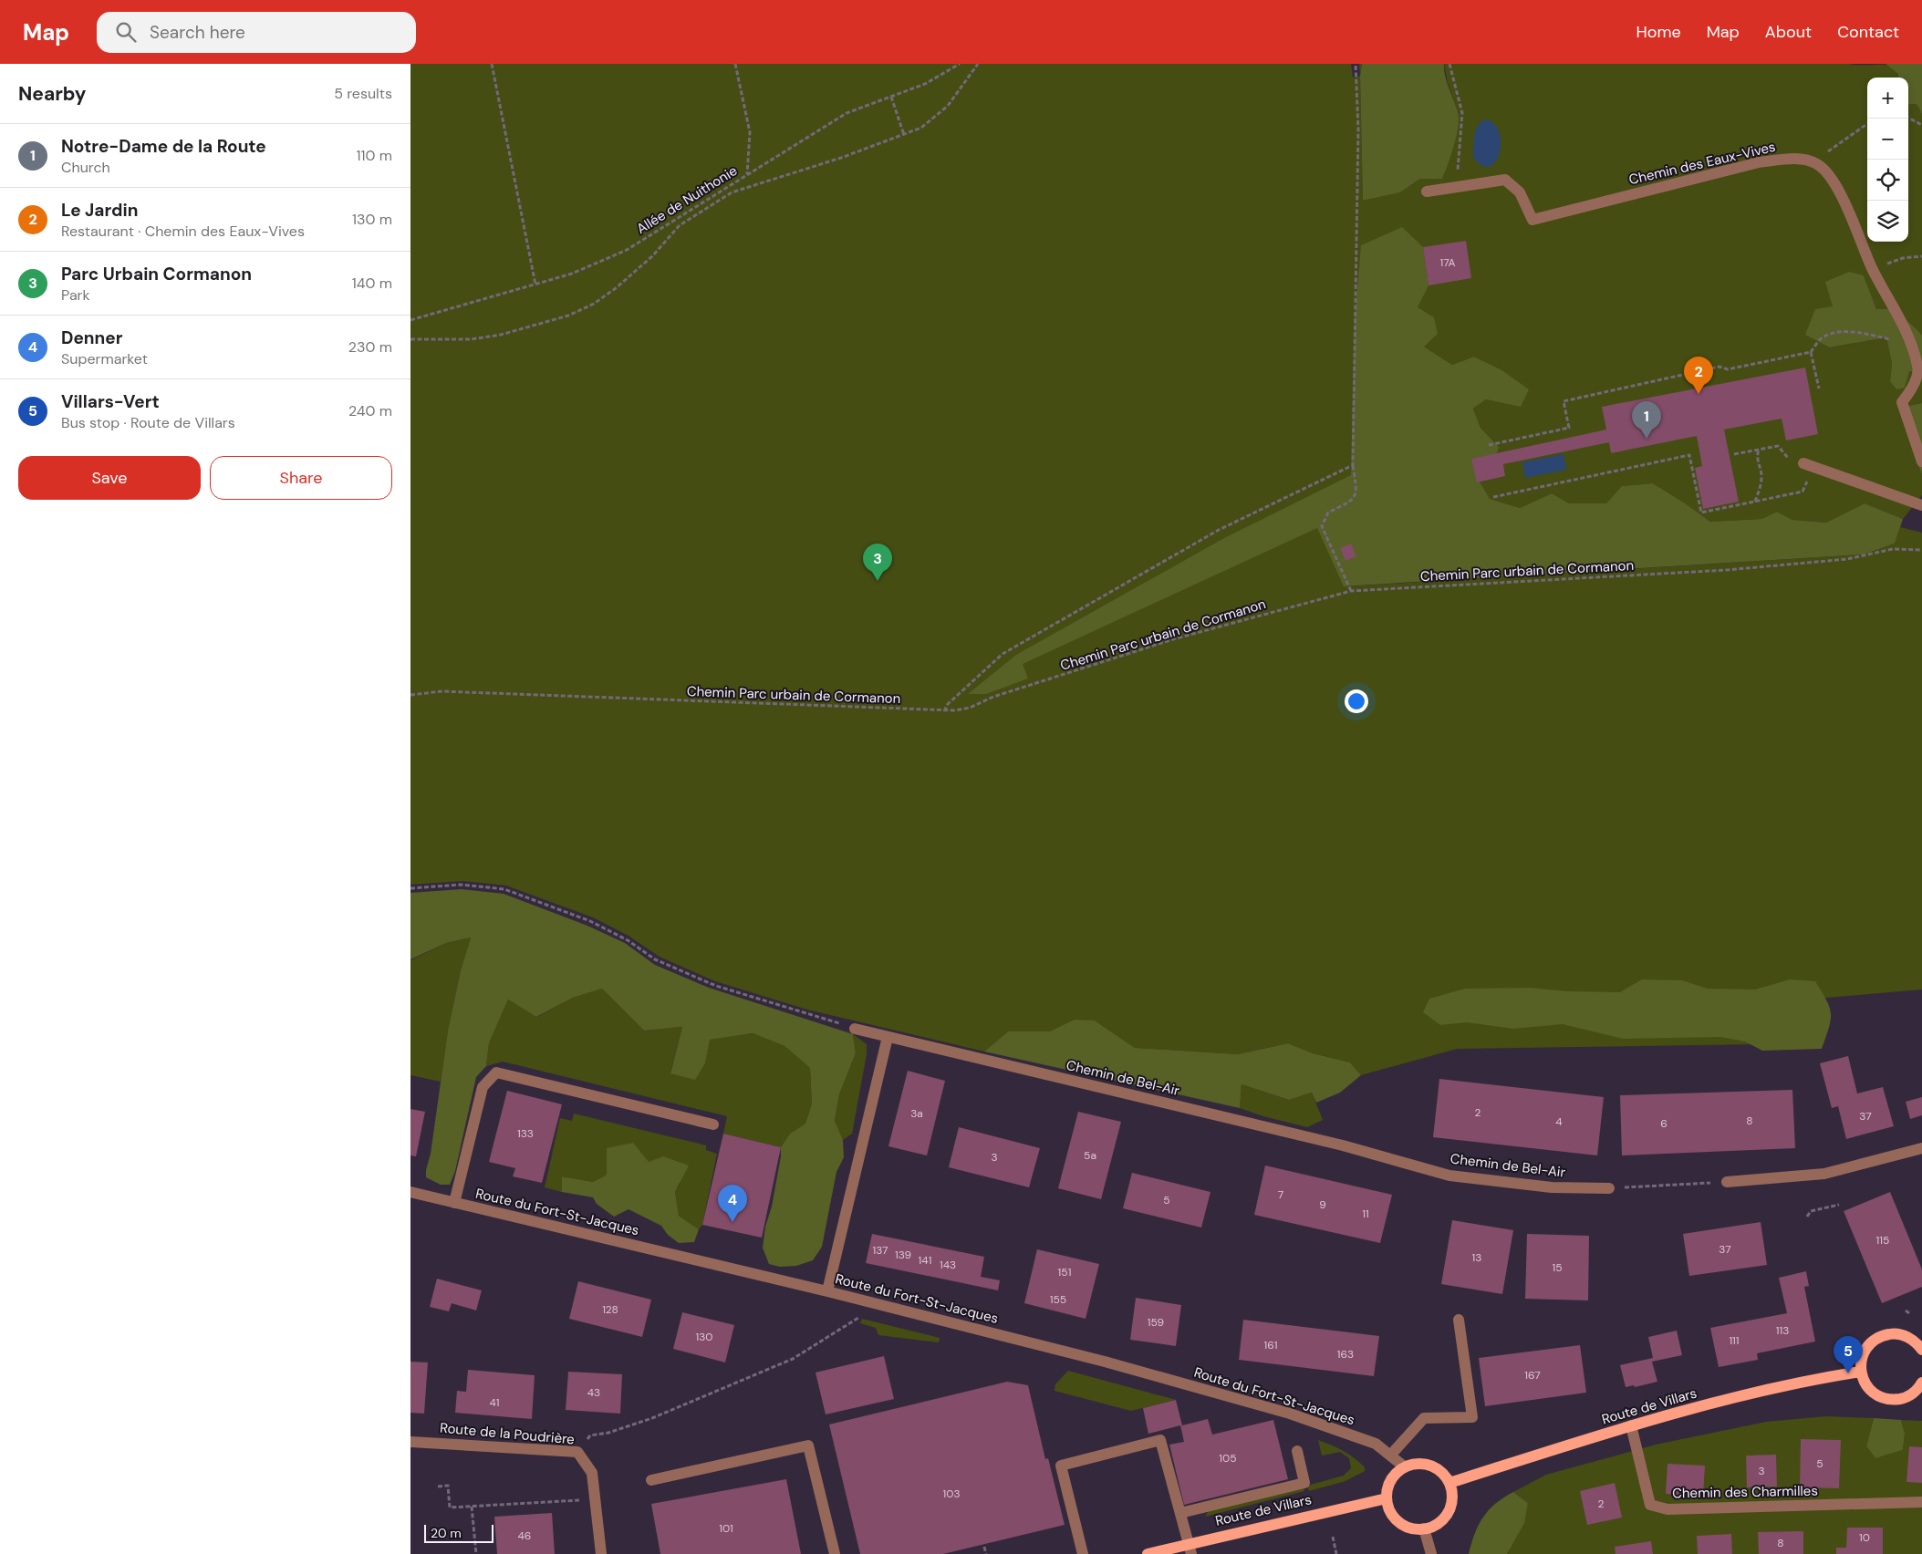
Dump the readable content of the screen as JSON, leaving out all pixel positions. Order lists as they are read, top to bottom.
{
  "streets": {
    "main road": ["Route de Villars"],
    "street": [
      "Chemin des Eaux-Vives",
      "Chemin de Bel-Air",
      "Route du Fort-St-Jacques",
      "Route de la Poudrière",
      "Chemin des Charmilles"
    ],
    "path": ["Allée de Nuithonie", "Chemin Parc urbain de Cormanon"]
  },
  "crossings": [
    ["Route du Fort-St-Jacques", "Route de Villars"],
    ["Route de Villars", "Chemin des Charmilles"]
  ],
  "house_numbers": [
    "17A",
    "2",
    "3a",
    "37",
    "8",
    "4",
    "6",
    "133",
    "5a",
    "3",
    "7",
    "5",
    "9",
    "11",
    "115",
    "37",
    "137",
    "139",
    "13",
    "141",
    "143",
    "15",
    "151",
    "155",
    "128",
    "159",
    "113",
    "130",
    "111",
    "161",
    "163",
    "167",
    "43",
    "41",
    "105",
    "5",
    "3",
    "103",
    "2",
    "101",
    "46",
    "10",
    "8"
  ],
  "scale_bar": "20 m",
  "page": {
    "header": "Map",
    "search": "Search here",
    "nav": [
      "Home",
      "Map",
      "About",
      "Contact"
    ],
    "heading": ["Nearby", "5 results"],
    "map_buttons": ["+", "−"],
    "list": [
      {
        "mark": "1",
        "name": "Notre-Dame de la Route",
        "note": "Church",
        "value": "110 m"
      },
      {
        "mark": "2",
        "name": "Le Jardin",
        "note": "Restaurant · Chemin des Eaux-Vives",
        "value": "130 m"
      },
      {
        "mark": "3",
        "name": "Parc Urbain Cormanon",
        "note": "Park",
        "value": "140 m"
      },
      {
        "mark": "4",
        "name": "Denner",
        "note": "Supermarket",
        "value": "230 m"
      },
      {
        "mark": "5",
        "name": "Villars-Vert",
        "note": "Bus stop · Route de Villars",
        "value": "240 m"
      }
    ],
    "pins": [
      "2",
      "1",
      "3",
      "4",
      "5"
    ],
    "buttons": ["Save", "Share"],
    "scale": "20 m"
  }
}
